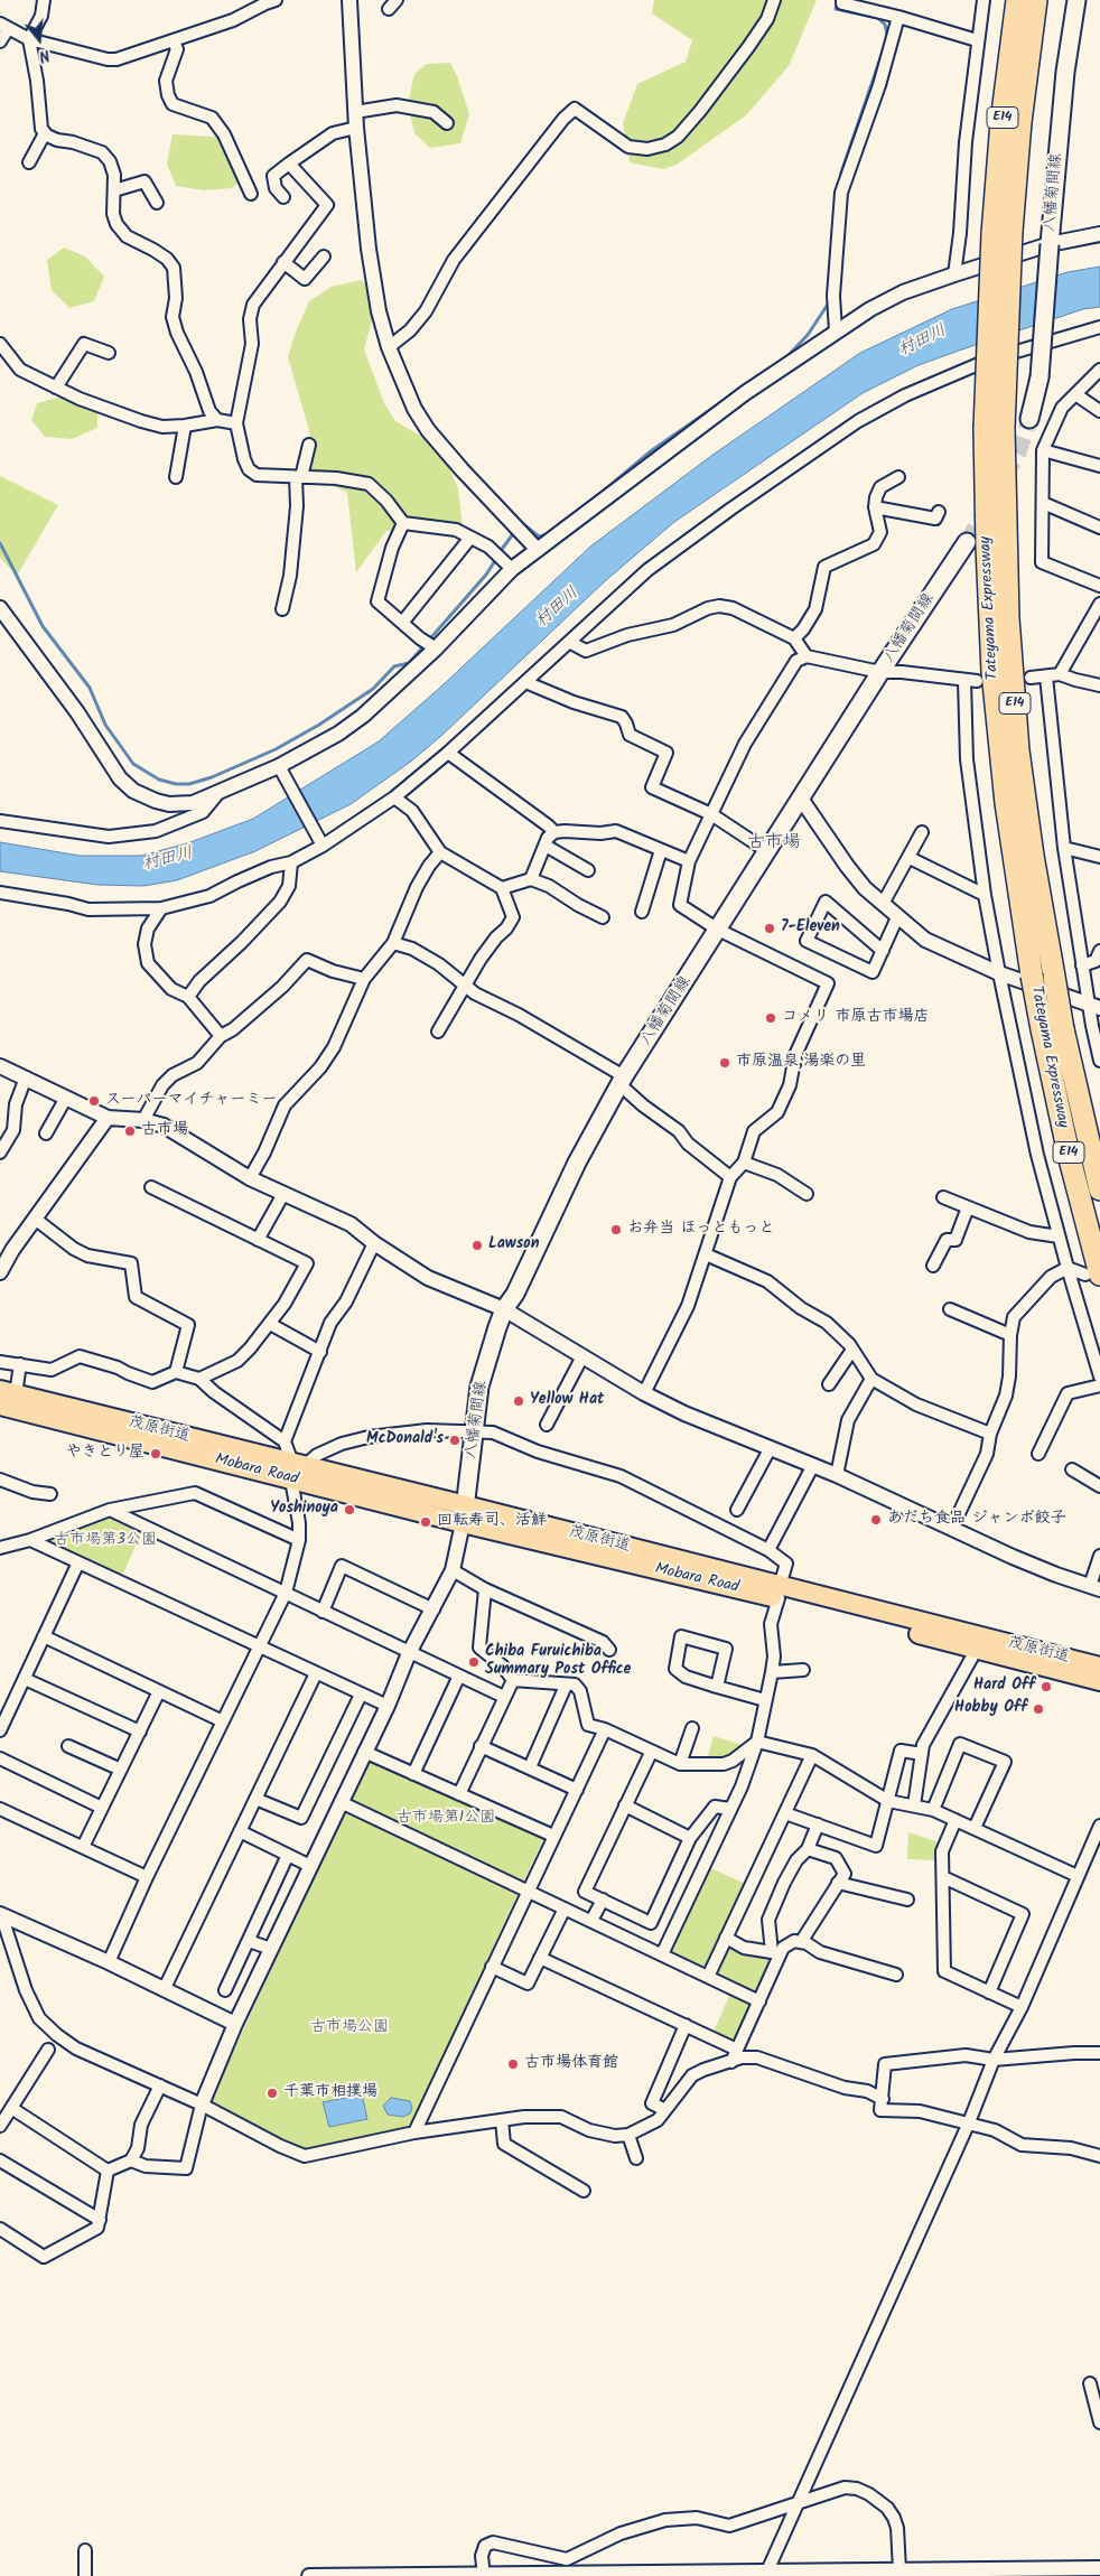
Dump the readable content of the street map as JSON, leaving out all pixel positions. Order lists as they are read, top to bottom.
{
  "streets": {
    "highway": ["E14", "Tateyama Expressway"],
    "main road": ["八幡菊間線", "茂原街道", "Mobara Road"]
  },
  "crossings": [
    ["八幡菊間線", "Mobara Road"],
    ["茂原街道", "Mobara Road"]
  ],
  "districts": ["古市場"],
  "water": ["村田川"],
  "parks": ["古市場第3公園", "古市場第1公園", "古市場公園"],
  "places": [
    "7-Eleven",
    "コメリ 市原古市場店",
    "市原温泉;湯楽の里",
    "スーパーマイチャーミー",
    "古市場",
    "お弁当 ほっともっと",
    "Lawson",
    "Yellow Hat",
    "McDonald's",
    "やきとり屋",
    "Yoshinoya",
    "あだち食品 ジャンボ餃子",
    "回転寿司、活鮮",
    "Chiba Furuichiba Summary Post Office",
    "Hard Off",
    "Hobby Off",
    "古市場体育館",
    "千葉市相撲場"
  ],
  "north": "bottom"
}
